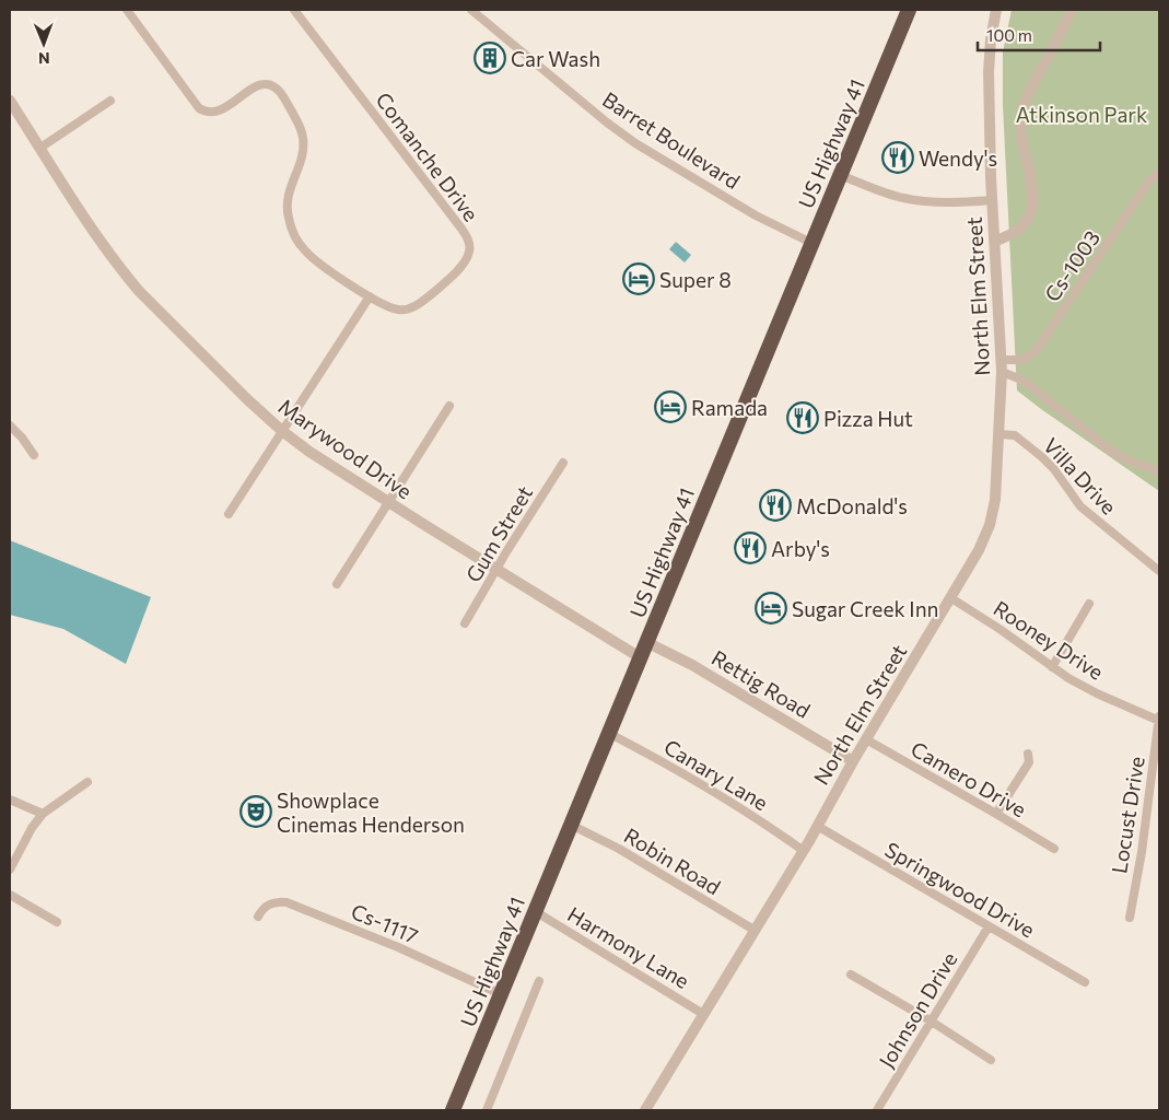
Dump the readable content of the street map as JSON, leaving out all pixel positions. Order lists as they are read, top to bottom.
{
  "streets": {
    "highway": ["US Highway 41"],
    "street": [
      "Barret Boulevard",
      "Comanche Drive",
      "Cs-1003",
      "North Elm Street",
      "Marywood Drive",
      "Villa Drive",
      "Gum Street",
      "Rooney Drive",
      "Rettig Road",
      "Canary Lane",
      "Camero Drive",
      "Locust Drive",
      "Robin Road",
      "Springwood Drive",
      "Cs-1117",
      "Harmony Lane",
      "Johnson Drive"
    ]
  },
  "crossings": [
    ["Barret Boulevard", "US Highway 41"],
    ["US Highway 41", "Marywood Drive"],
    ["US Highway 41", "Rettig Road"],
    ["US Highway 41", "Canary Lane"],
    ["US Highway 41", "Robin Road"],
    ["US Highway 41", "Cs-1117"],
    ["US Highway 41", "Harmony Lane"],
    ["Cs-1003", "North Elm Street"],
    ["North Elm Street", "Villa Drive"],
    ["North Elm Street", "Rooney Drive"],
    ["North Elm Street", "Rettig Road"],
    ["North Elm Street", "Canary Lane"],
    ["North Elm Street", "Camero Drive"],
    ["North Elm Street", "Robin Road"],
    ["North Elm Street", "Springwood Drive"],
    ["North Elm Street", "Harmony Lane"],
    ["Marywood Drive", "Gum Street"],
    ["Rooney Drive", "Locust Drive"],
    ["Springwood Drive", "Johnson Drive"]
  ],
  "parks": ["Atkinson Park"],
  "places": {
    "building": ["Car Wash"],
    "restaurant": [
      "Wendy's",
      "Pizza Hut",
      "McDonald's",
      "Arby's"
    ],
    "hotel": ["Super 8", "Ramada", "Sugar Creek Inn"],
    "theatre": ["Showplace Cinemas Henderson"]
  },
  "scale_bar": "100 m",
  "north": "bottom"
}
